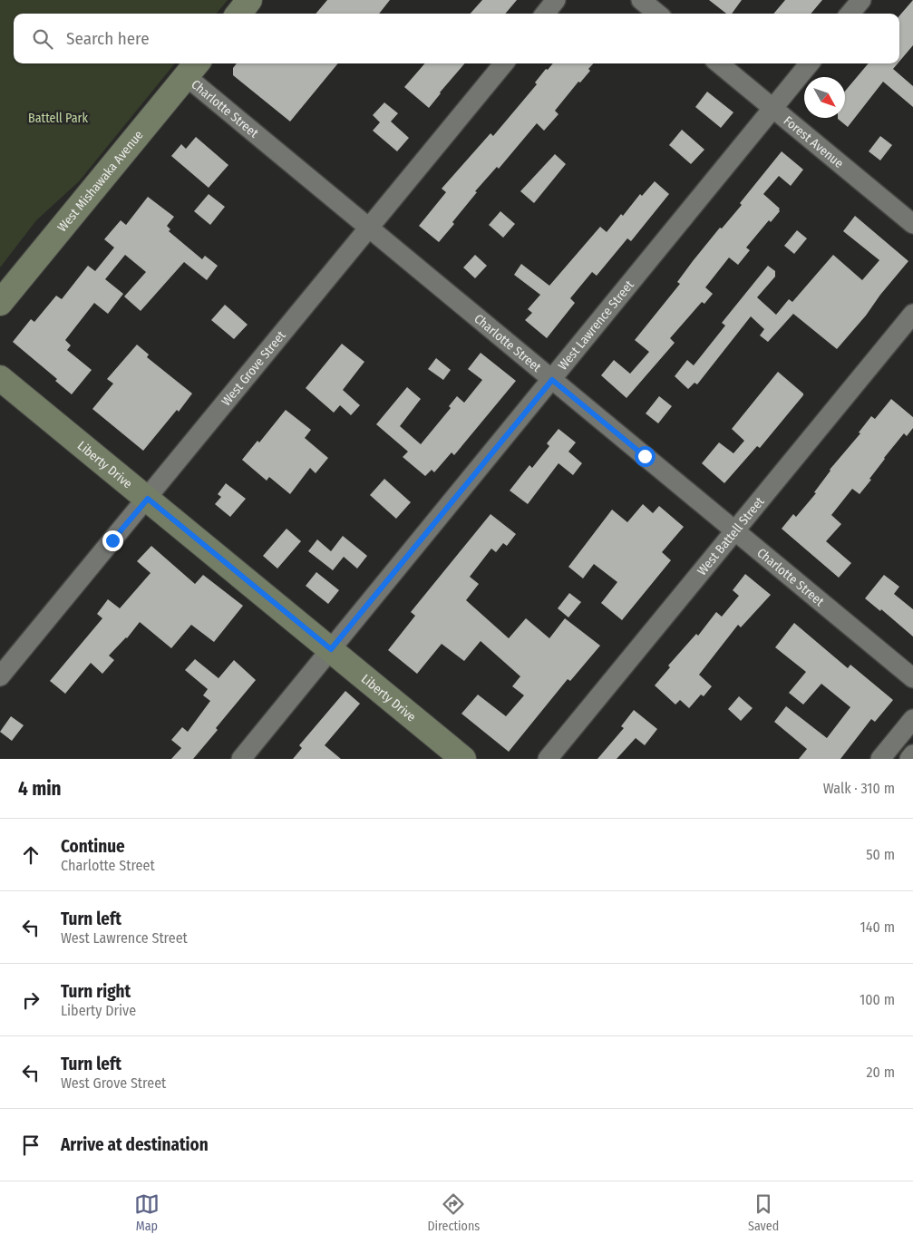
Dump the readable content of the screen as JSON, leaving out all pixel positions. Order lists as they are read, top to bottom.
{
  "streets": {
    "street": [
      "Charlotte Street",
      "Forest Avenue",
      "West Mishawaka Avenue",
      "West Lawrence Street",
      "West Grove Street",
      "Liberty Drive",
      "West Battell Street"
    ]
  },
  "crossings": [
    ["Charlotte Street", "West Mishawaka Avenue"],
    ["Charlotte Street", "West Lawrence Street"],
    ["Charlotte Street", "West Grove Street"],
    ["Charlotte Street", "West Battell Street"],
    ["Forest Avenue", "West Lawrence Street"],
    ["West Lawrence Street", "Liberty Drive"],
    ["West Grove Street", "Liberty Drive"]
  ],
  "parks": ["Battell Park"],
  "north": "bottom right",
  "page": {
    "search": "Search here",
    "heading": ["4 min", "Walk · 310 m"],
    "list": [
      ["Continue", "Charlotte Street", "50 m"],
      ["Turn left", "West Lawrence Street", "140 m"],
      ["Turn right", "Liberty Drive", "100 m"],
      ["Turn left", "West Grove Street", "20 m"],
      "Arrive at destination"
    ],
    "nav": ["Map", "Directions", "Saved"]
  }
}
